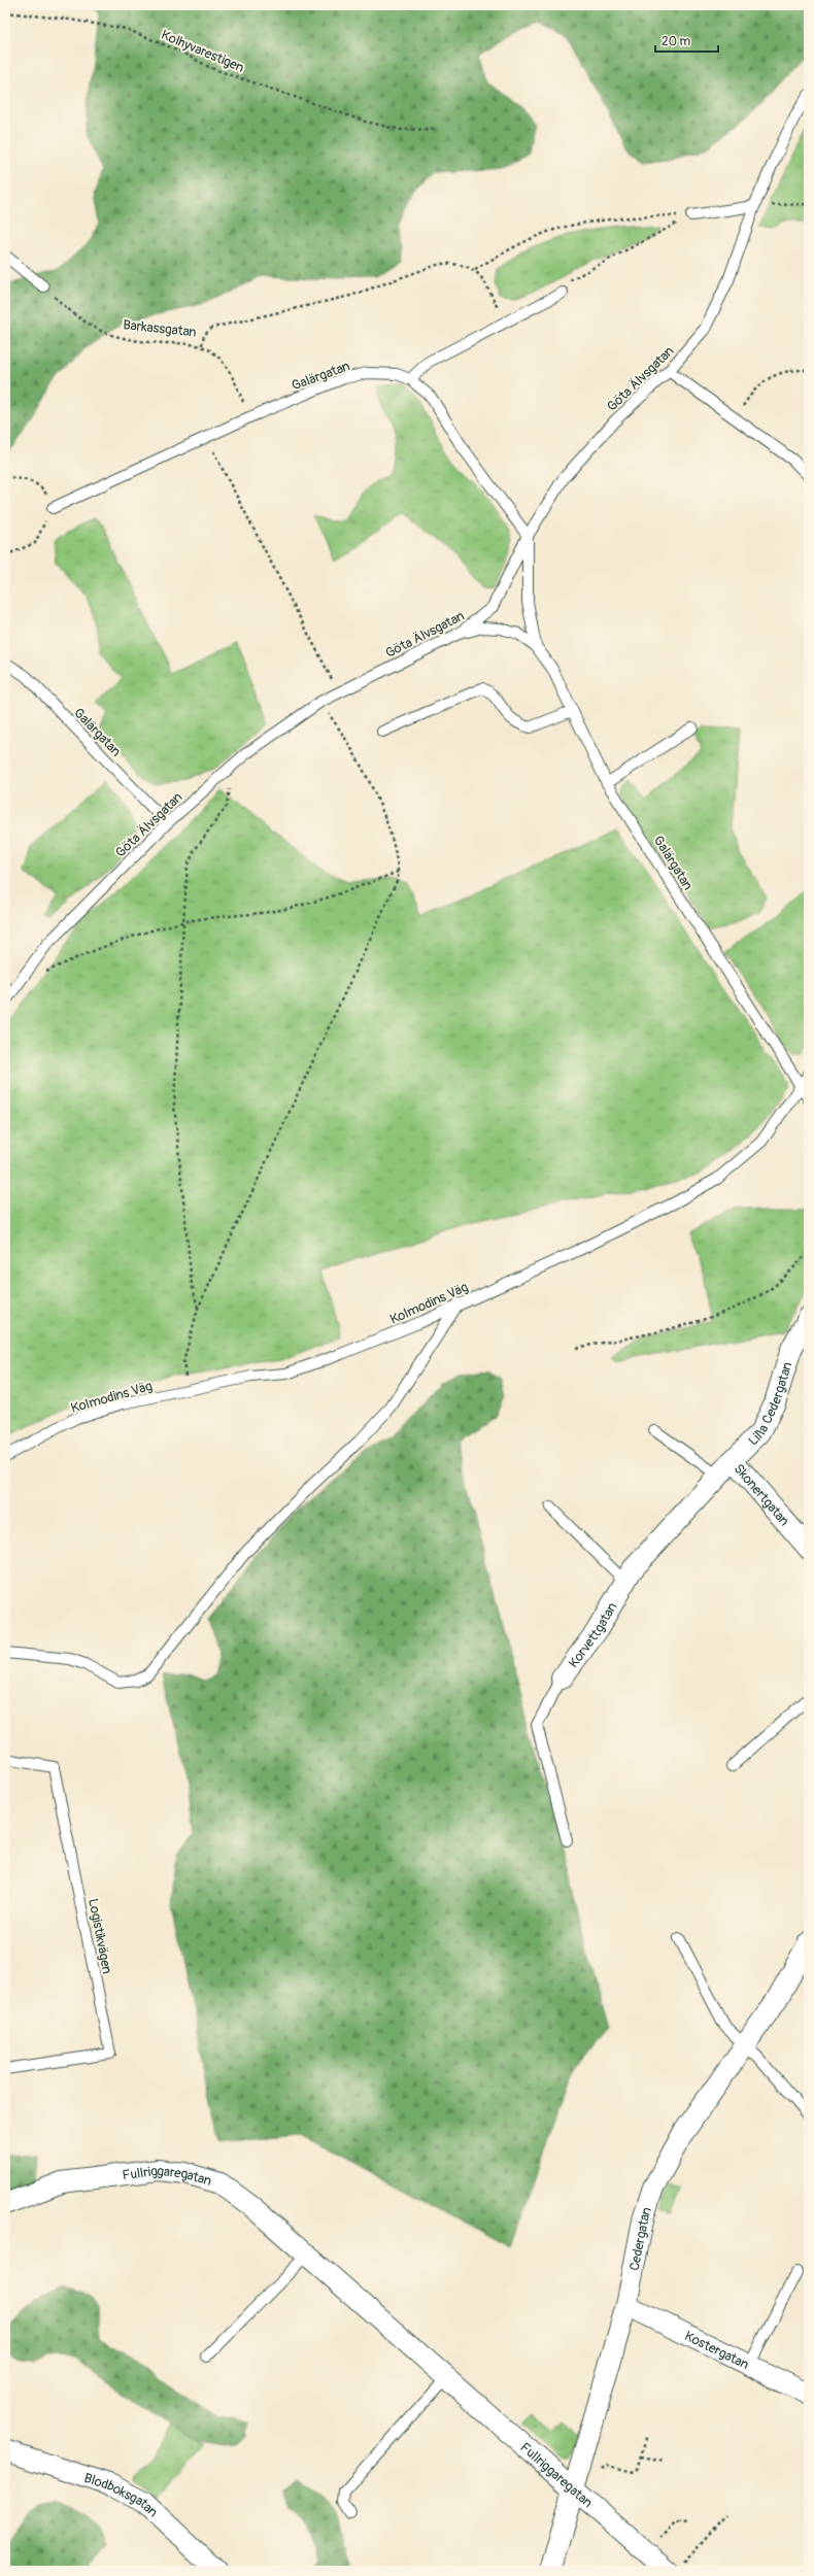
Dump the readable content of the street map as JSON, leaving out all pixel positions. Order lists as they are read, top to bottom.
{
  "streets": {
    "street": [
      "Lilla Cedergatan",
      "Skonertgatan",
      "Korvettgatan",
      "Fullriggaregatan",
      "Cedergatan",
      "Kostergatan",
      "Blodboksgatan"
    ],
    "lane": [
      "Galärgatan",
      "Göta Älvsgatan",
      "Kolmodins Väg",
      "Logistikvägen"
    ],
    "path": ["Kolhyvarestigen", "Barkassgatan"]
  },
  "crossings": [
    ["Barkassgatan", "Galärgatan"],
    ["Galärgatan", "Göta Älvsgatan"],
    ["Galärgatan", "Kolmodins Väg"],
    ["Lilla Cedergatan", "Skonertgatan"],
    ["Lilla Cedergatan", "Korvettgatan"],
    ["Skonertgatan", "Korvettgatan"],
    ["Fullriggaregatan", "Cedergatan"],
    ["Cedergatan", "Kostergatan"]
  ],
  "scale_bar": "20 m"
}
